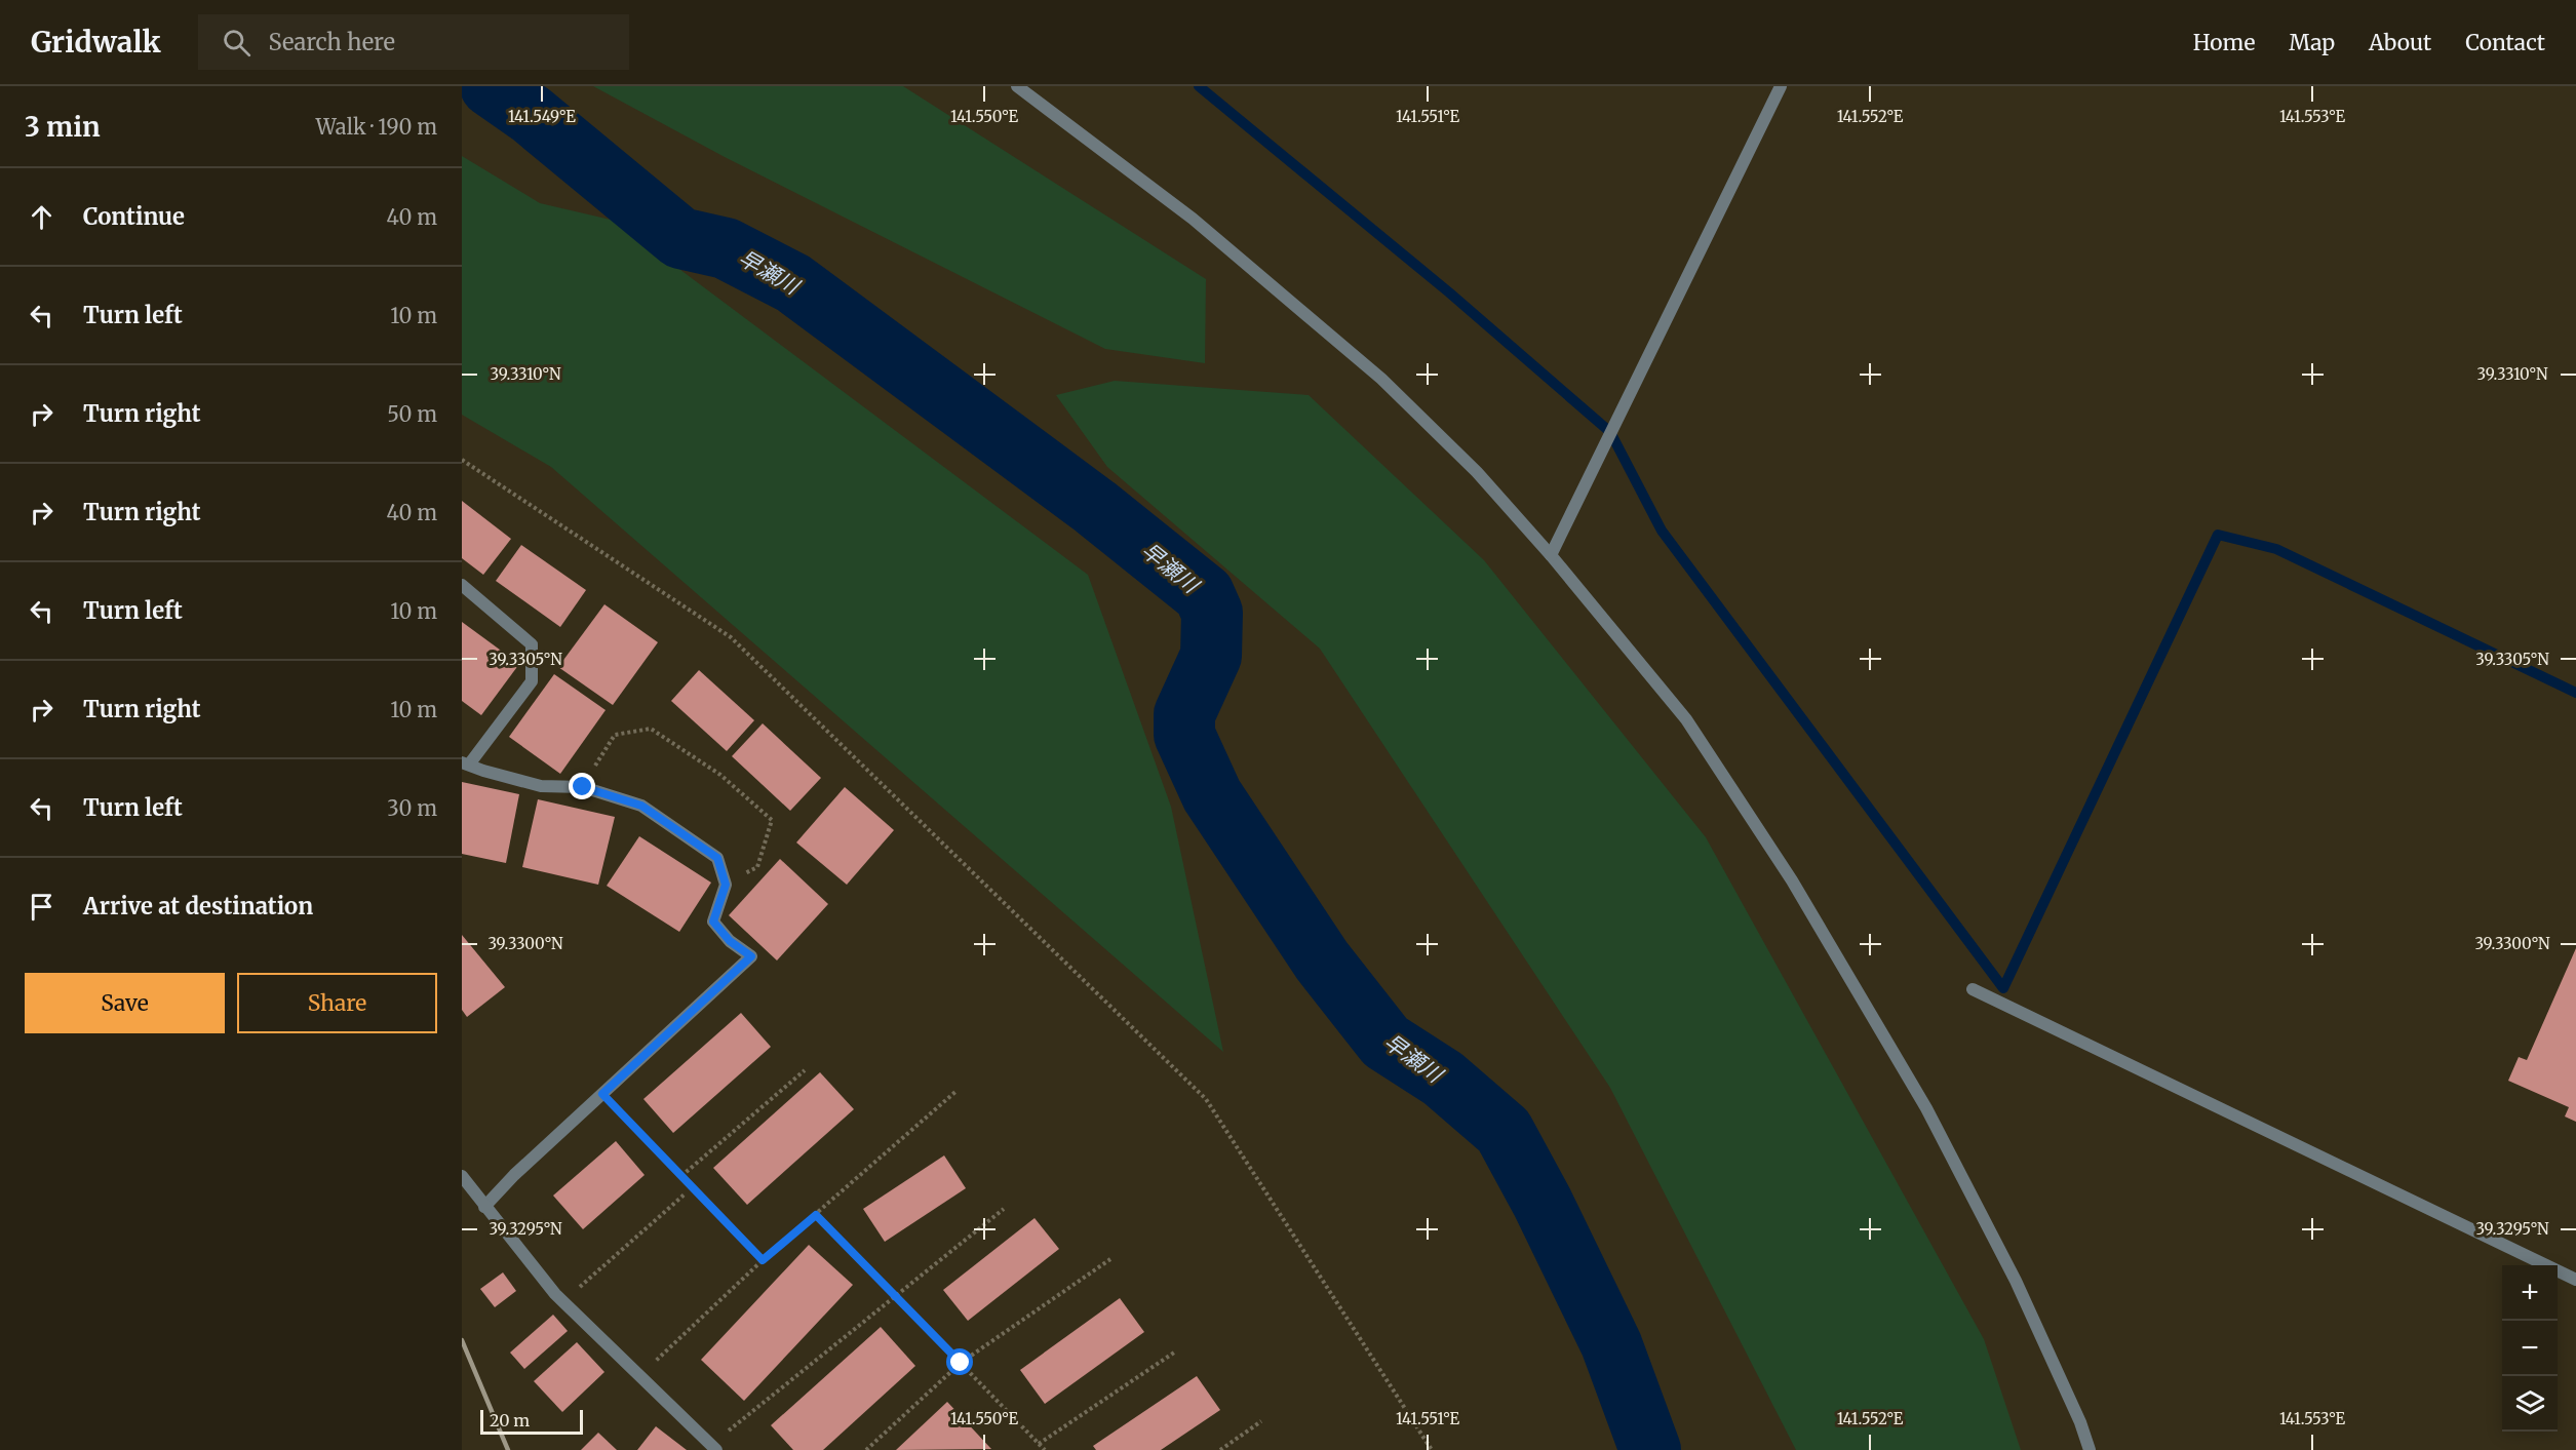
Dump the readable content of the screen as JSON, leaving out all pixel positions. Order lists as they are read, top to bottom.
{
  "water": ["早瀬川"],
  "scale_bar": "20 m",
  "page": {
    "header": "Gridwalk",
    "search": "Search here",
    "nav": [
      "Home",
      "Map",
      "About",
      "Contact"
    ],
    "heading": ["3 min", "Walk · 190 m"],
    "list": [
      ["Continue", "40 m"],
      ["Turn left", "10 m"],
      ["Turn right", "50 m"],
      ["Turn right", "40 m"],
      ["Turn left", "10 m"],
      ["Turn right", "10 m"],
      ["Turn left", "30 m"],
      "Arrive at destination"
    ],
    "buttons": ["Save", "Share"],
    "map_buttons": ["+", "−"],
    "scale": "20 m"
  },
  "coordinates": [
    "141.549°E",
    "141.550°E",
    "141.551°E",
    "141.552°E",
    "141.553°E",
    "39.3310°N",
    "39.3305°N",
    "39.3300°N",
    "39.3295°N"
  ]
}
